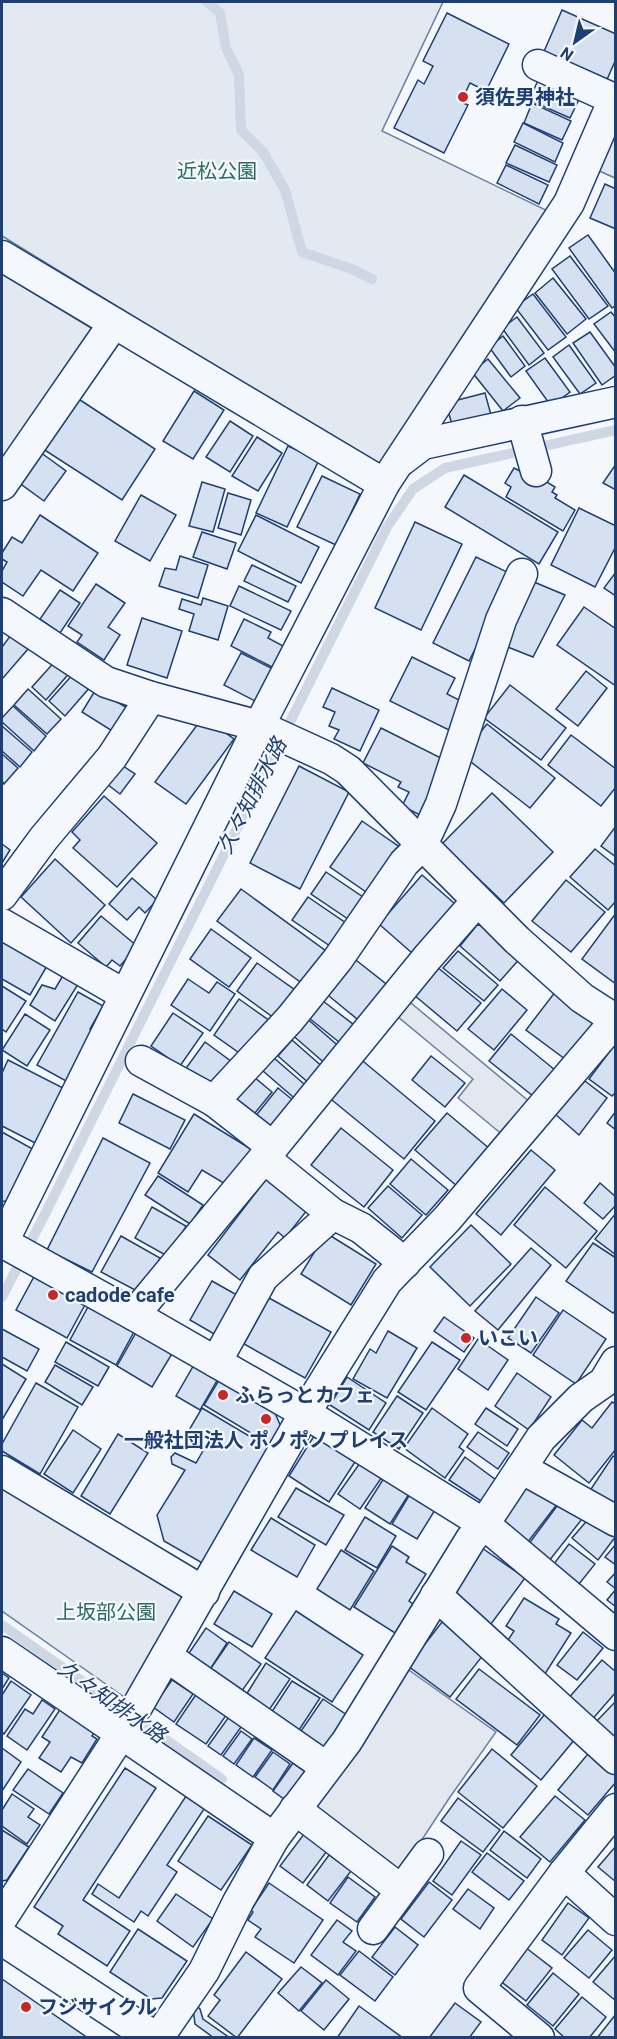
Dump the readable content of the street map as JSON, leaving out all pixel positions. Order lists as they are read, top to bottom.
{
  "water": ["久々知排水路"],
  "parks": ["近松公園", "上坂部公園"],
  "places": [
    "須佐男神社",
    "cadode cafe",
    "いこい",
    "ふらっとカフェ",
    "一般社団法人 ポノポノプレイス",
    "フジサイクル"
  ],
  "north": "bottom left"
}
